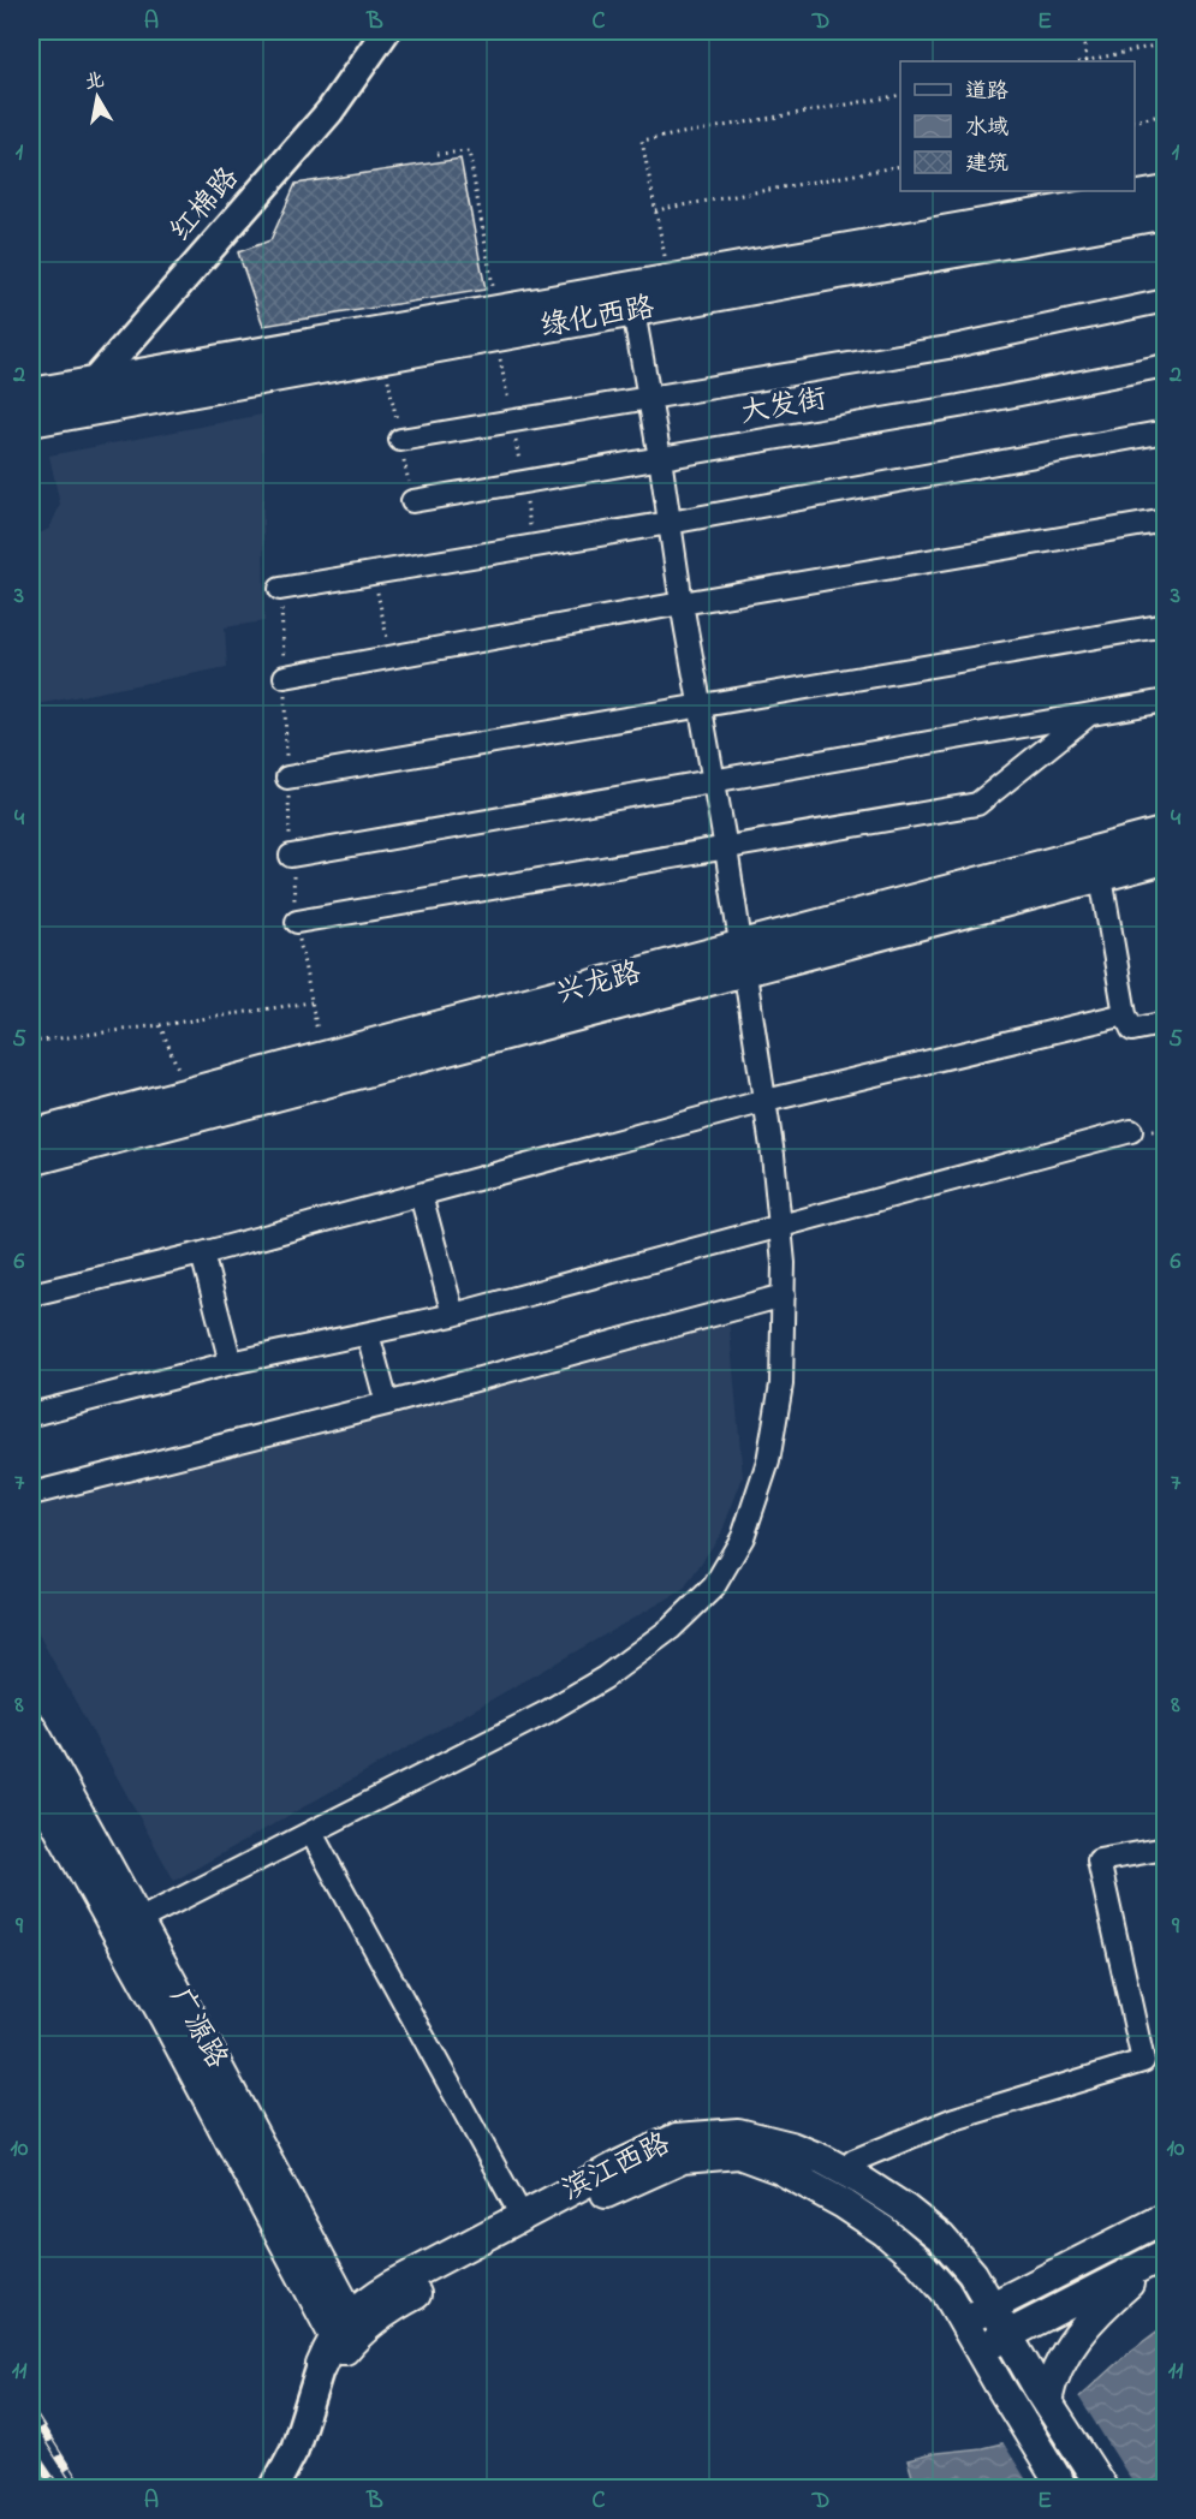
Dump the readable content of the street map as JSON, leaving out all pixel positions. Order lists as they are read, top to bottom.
{
  "streets": {
    "main road": [
      "绿化西路",
      "兴龙路",
      "广源路",
      "滨江西路"
    ],
    "street": ["红棉路", "大发街"]
  },
  "crossings": [
    ["红棉路", "绿化西路"],
    ["广源路", "滨江西路"]
  ],
  "legend": ["道路", "水域", "建筑"],
  "north": "top",
  "grid": {
    "columns": [
      "A",
      "B",
      "C",
      "D",
      "E"
    ],
    "rows": [
      "1",
      "2",
      "3",
      "4",
      "5",
      "6",
      "7",
      "8",
      "9",
      "10",
      "11"
    ]
  }
}
